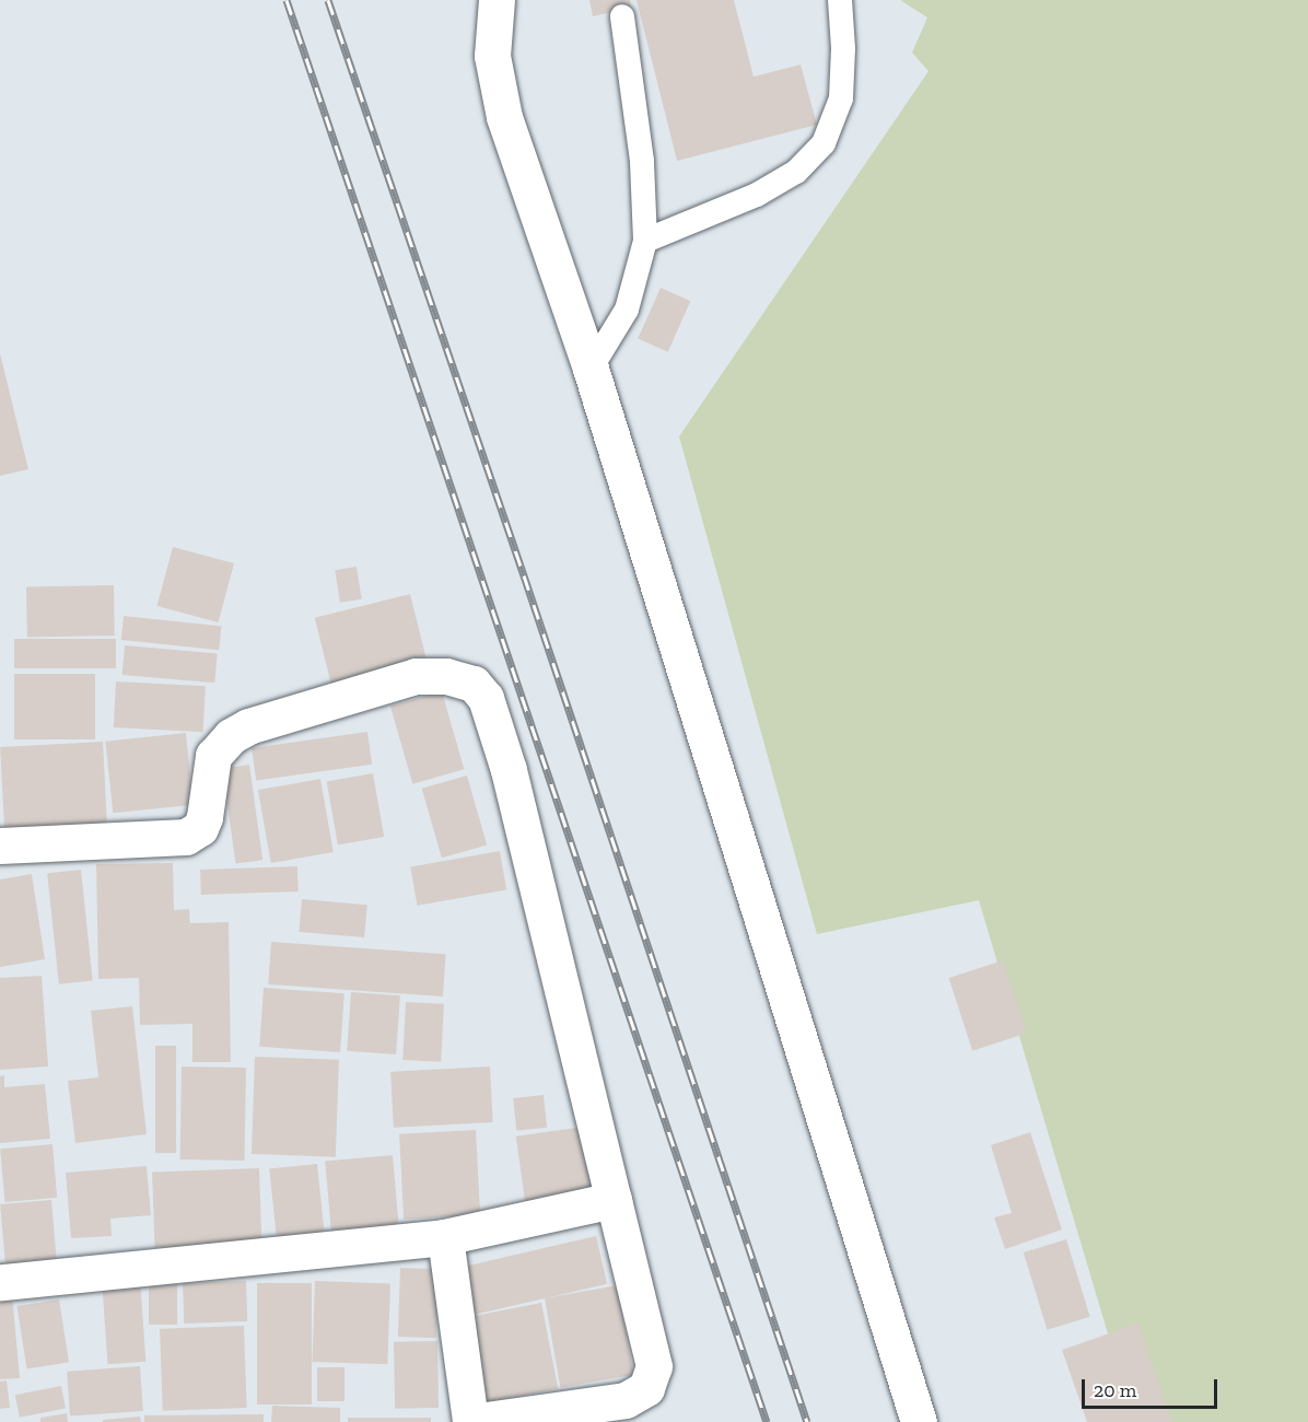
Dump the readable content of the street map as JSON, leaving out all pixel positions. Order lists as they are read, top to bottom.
{
  "scale_bar": "20 m"
}
